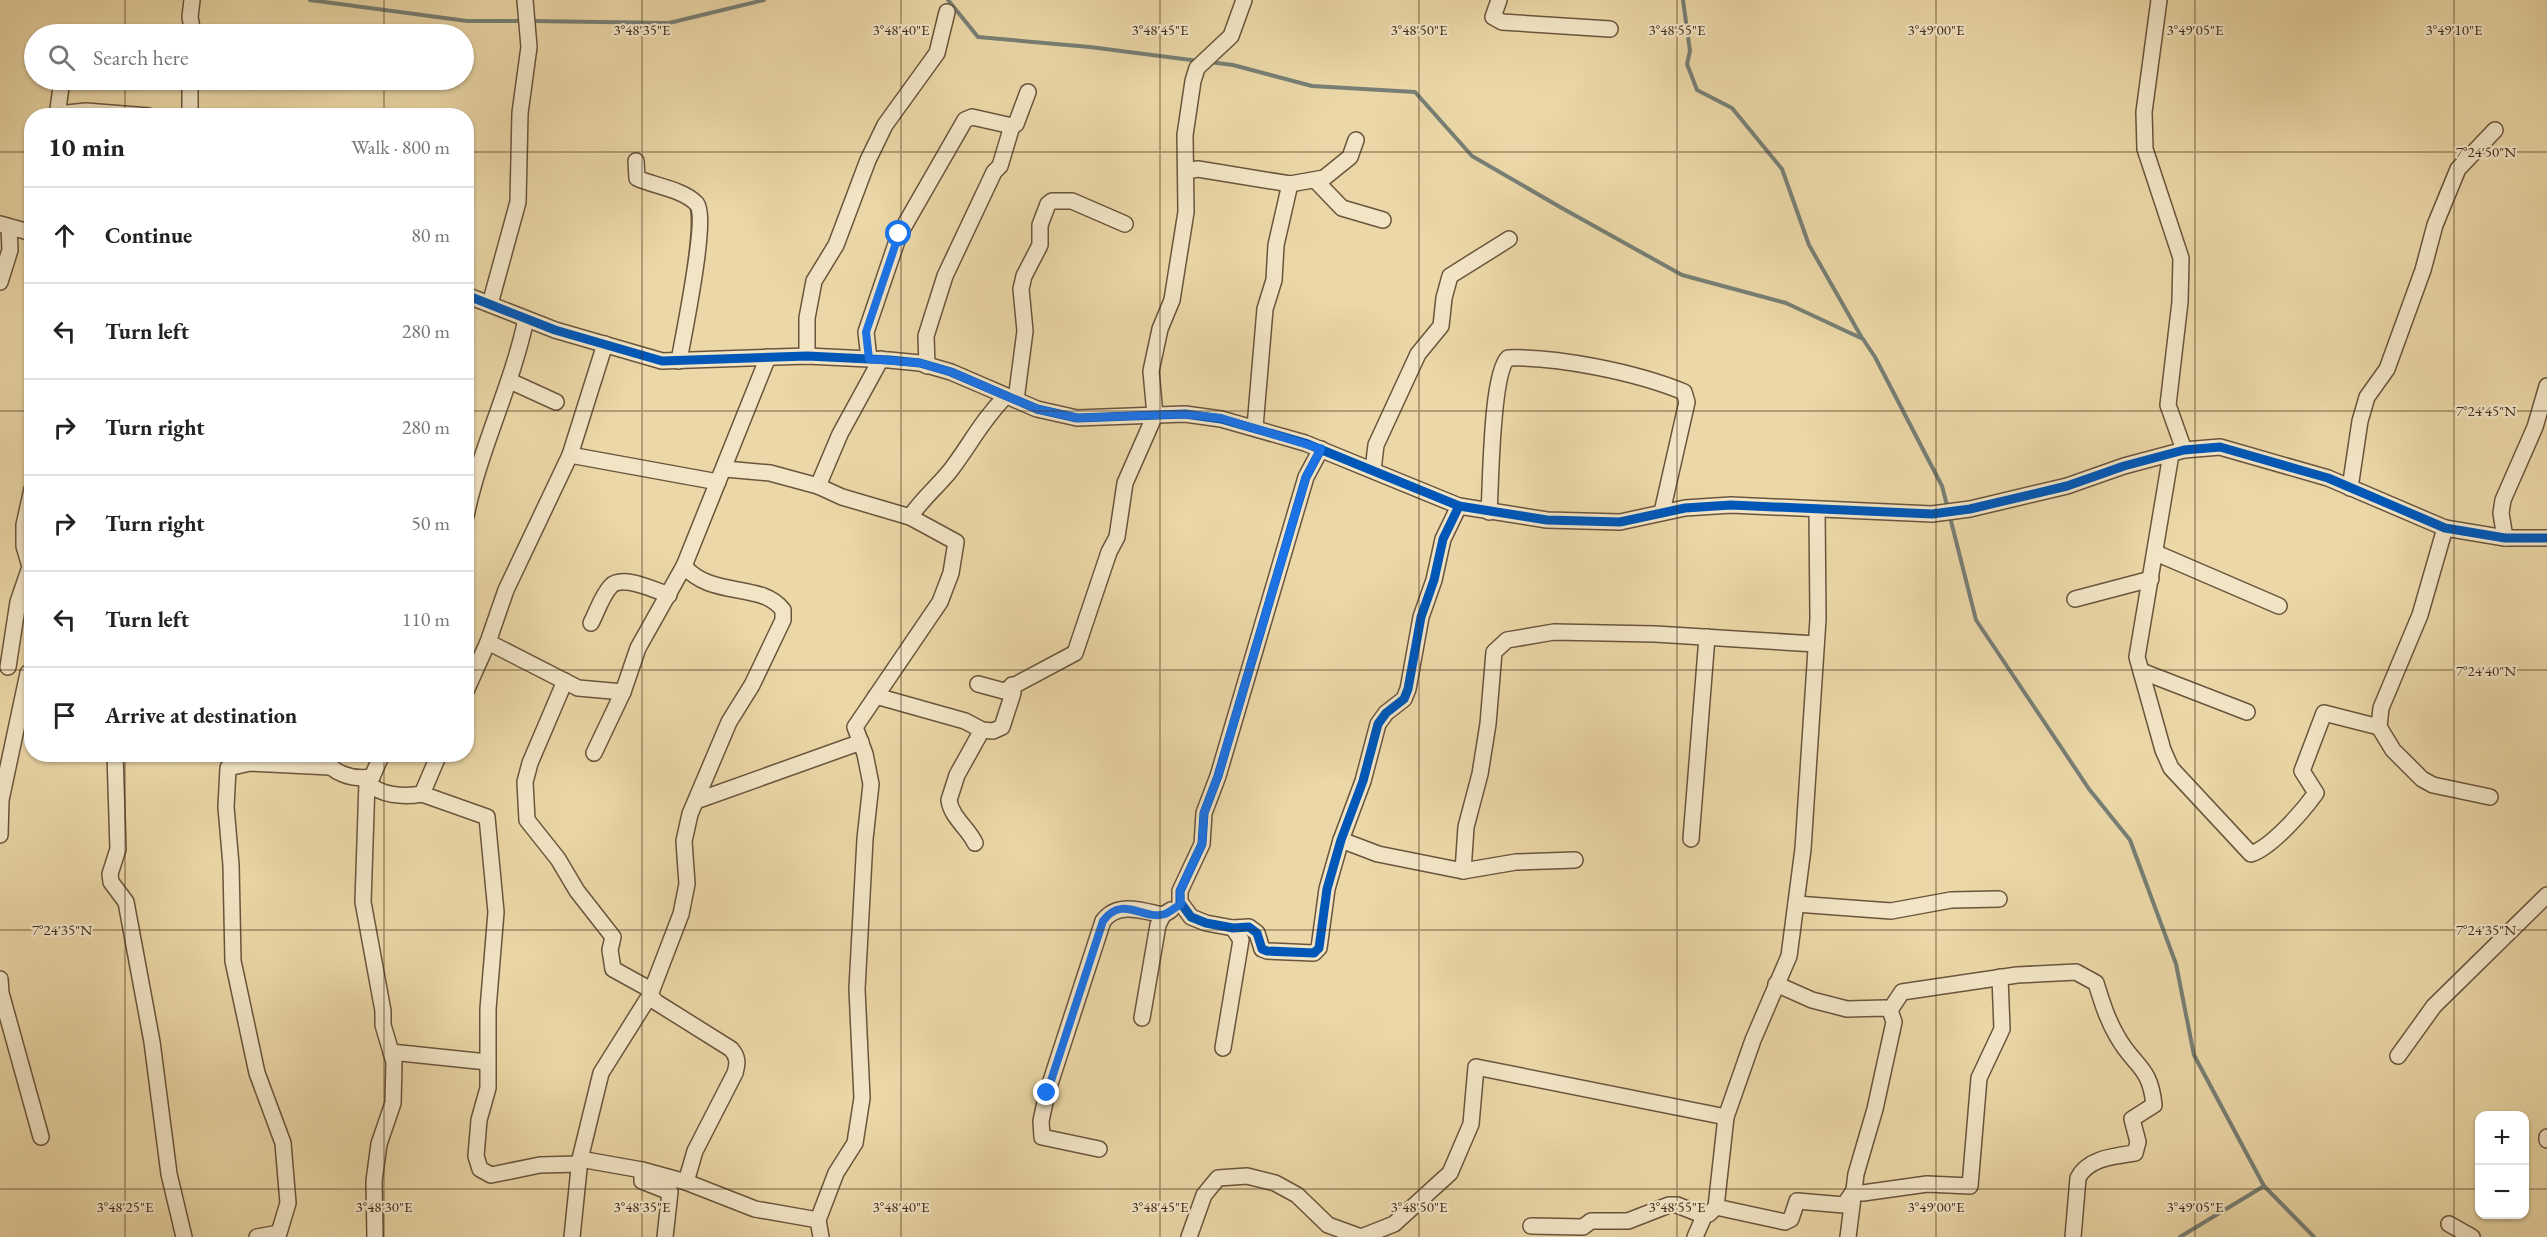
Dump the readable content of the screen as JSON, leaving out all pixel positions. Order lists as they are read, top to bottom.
{
  "page": {
    "search": "Search here",
    "heading": ["10 min", "Walk · 800 m"],
    "list": [
      ["Continue", "80 m"],
      ["Turn left", "280 m"],
      ["Turn right", "280 m"],
      ["Turn right", "50 m"],
      ["Turn left", "110 m"],
      "Arrive at destination"
    ],
    "map_buttons": ["+", "−"]
  },
  "coordinates": [
    "3°48'35\"E",
    "3°48'40\"E",
    "3°48'45\"E",
    "3°48'50\"E",
    "3°48'55\"E",
    "3°49'00\"E",
    "3°49'05\"E",
    "3°49'10\"E",
    "7°24'50\"N",
    "7°24'45\"N",
    "7°24'40\"N",
    "7°24'35\"N",
    "3°48'25\"E",
    "3°48'30\"E"
  ]
}
